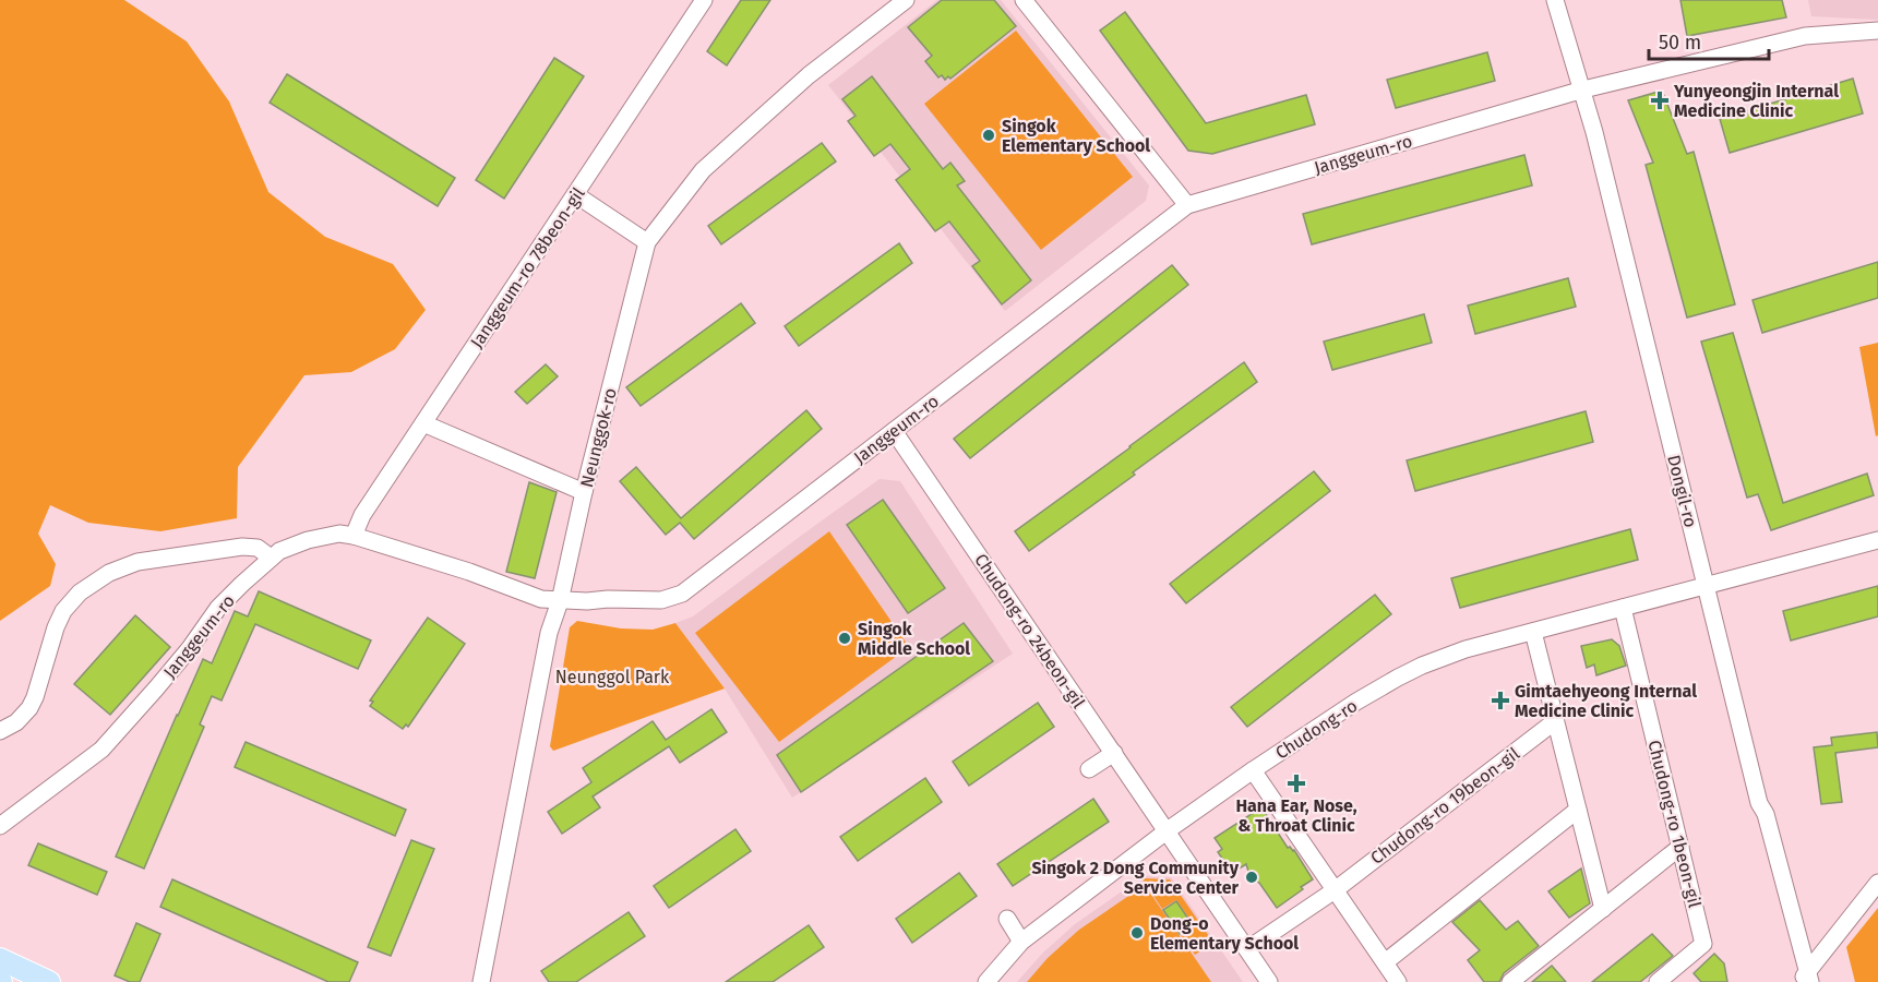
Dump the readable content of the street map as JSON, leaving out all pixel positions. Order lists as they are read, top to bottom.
{
  "streets": {
    "street": [
      "Janggeum-ro",
      "Janggeum-ro 78beon-gil",
      "Neunggok-ro",
      "Dongil-ro",
      "Chudong-ro 24beon-gil",
      "Chudong-ro",
      "Chudong-ro 19beon-gil",
      "Chudong-ro 1beon-gil"
    ]
  },
  "crossings": [
    ["Janggeum-ro", "Janggeum-ro 78beon-gil"],
    ["Janggeum-ro", "Neunggok-ro"],
    ["Janggeum-ro", "Dongil-ro"],
    ["Janggeum-ro", "Chudong-ro 24beon-gil"],
    ["Dongil-ro", "Chudong-ro"],
    ["Chudong-ro 24beon-gil", "Chudong-ro"],
    ["Chudong-ro 24beon-gil", "Chudong-ro 19beon-gil"],
    ["Chudong-ro", "Chudong-ro 1beon-gil"]
  ],
  "parks": ["Neunggol Park"],
  "places": {
    "health": ["Yunyeongjin Internal Medicine Clinic", "Gimtaehyeong Internal Medicine Clinic", "Hana Ear, Nose, & Throat Clinic"],
    "other": [
      "Singok Elementary School",
      "Singok Middle School",
      "Singok 2 Dong Community Service Center",
      "Dong-o Elementary School"
    ]
  },
  "scale_bar": "50 m"
}
